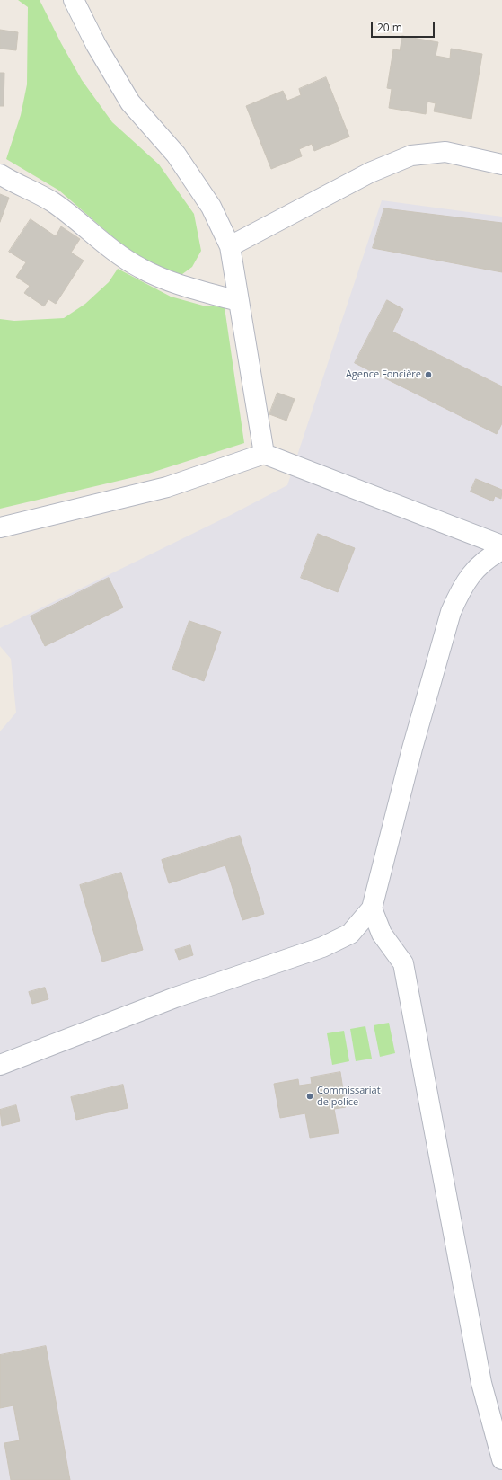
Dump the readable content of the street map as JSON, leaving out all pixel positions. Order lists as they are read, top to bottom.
{
  "places": ["Agence Foncière", "Commissariat de police"],
  "scale_bar": "20 m"
}
